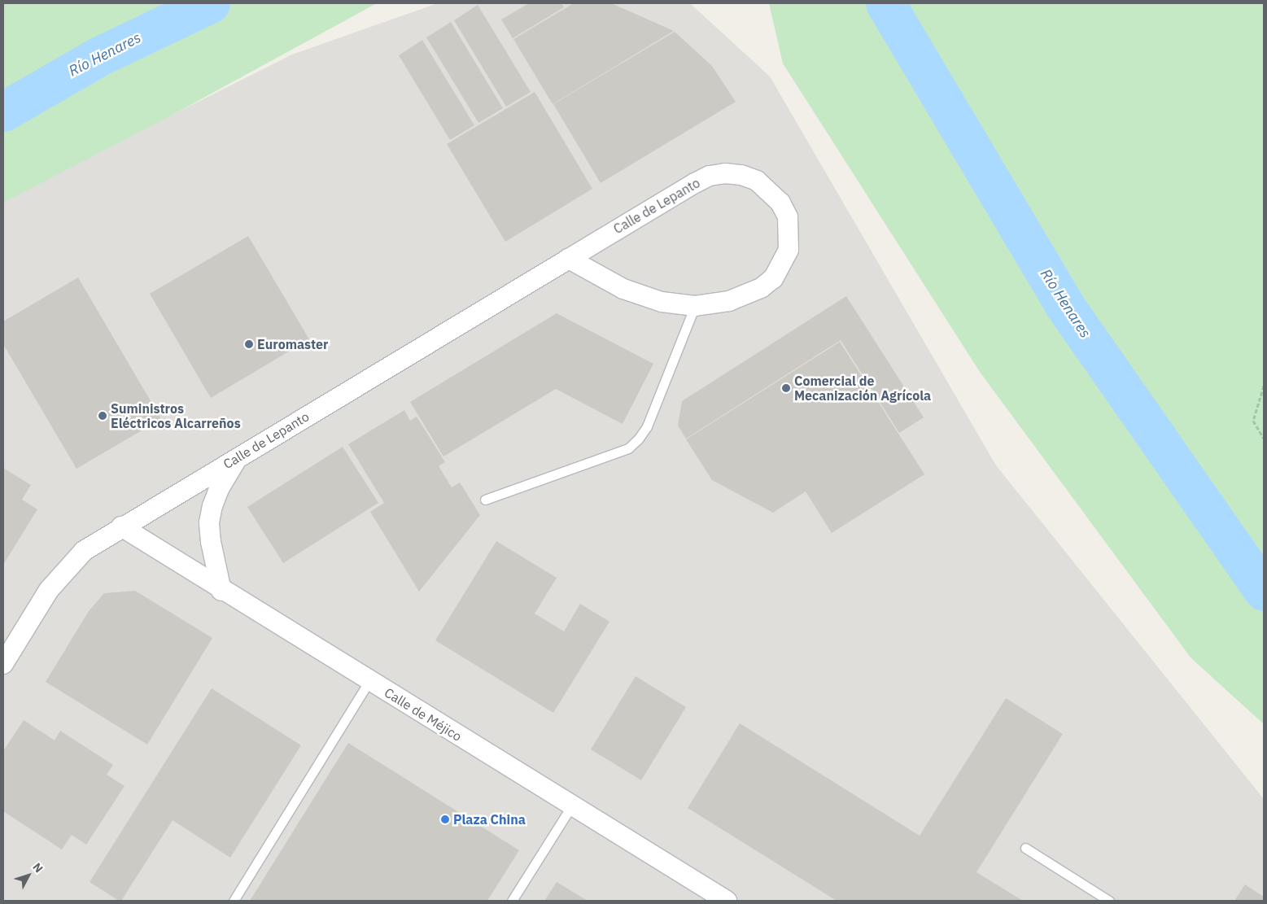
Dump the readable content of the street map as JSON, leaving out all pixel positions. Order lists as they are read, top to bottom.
{
  "streets": {
    "street": ["Calle de Lepanto", "Calle de Méjico"]
  },
  "crossings": [
    ["Calle de Lepanto", "Calle de Méjico"]
  ],
  "water": ["Río Henares"],
  "places": [
    "Euromaster",
    "Comercial de Mecanización Agrícola",
    "Suministros Eléctricos Alcarreños",
    "Plaza China"
  ],
  "north": "top right"
}
